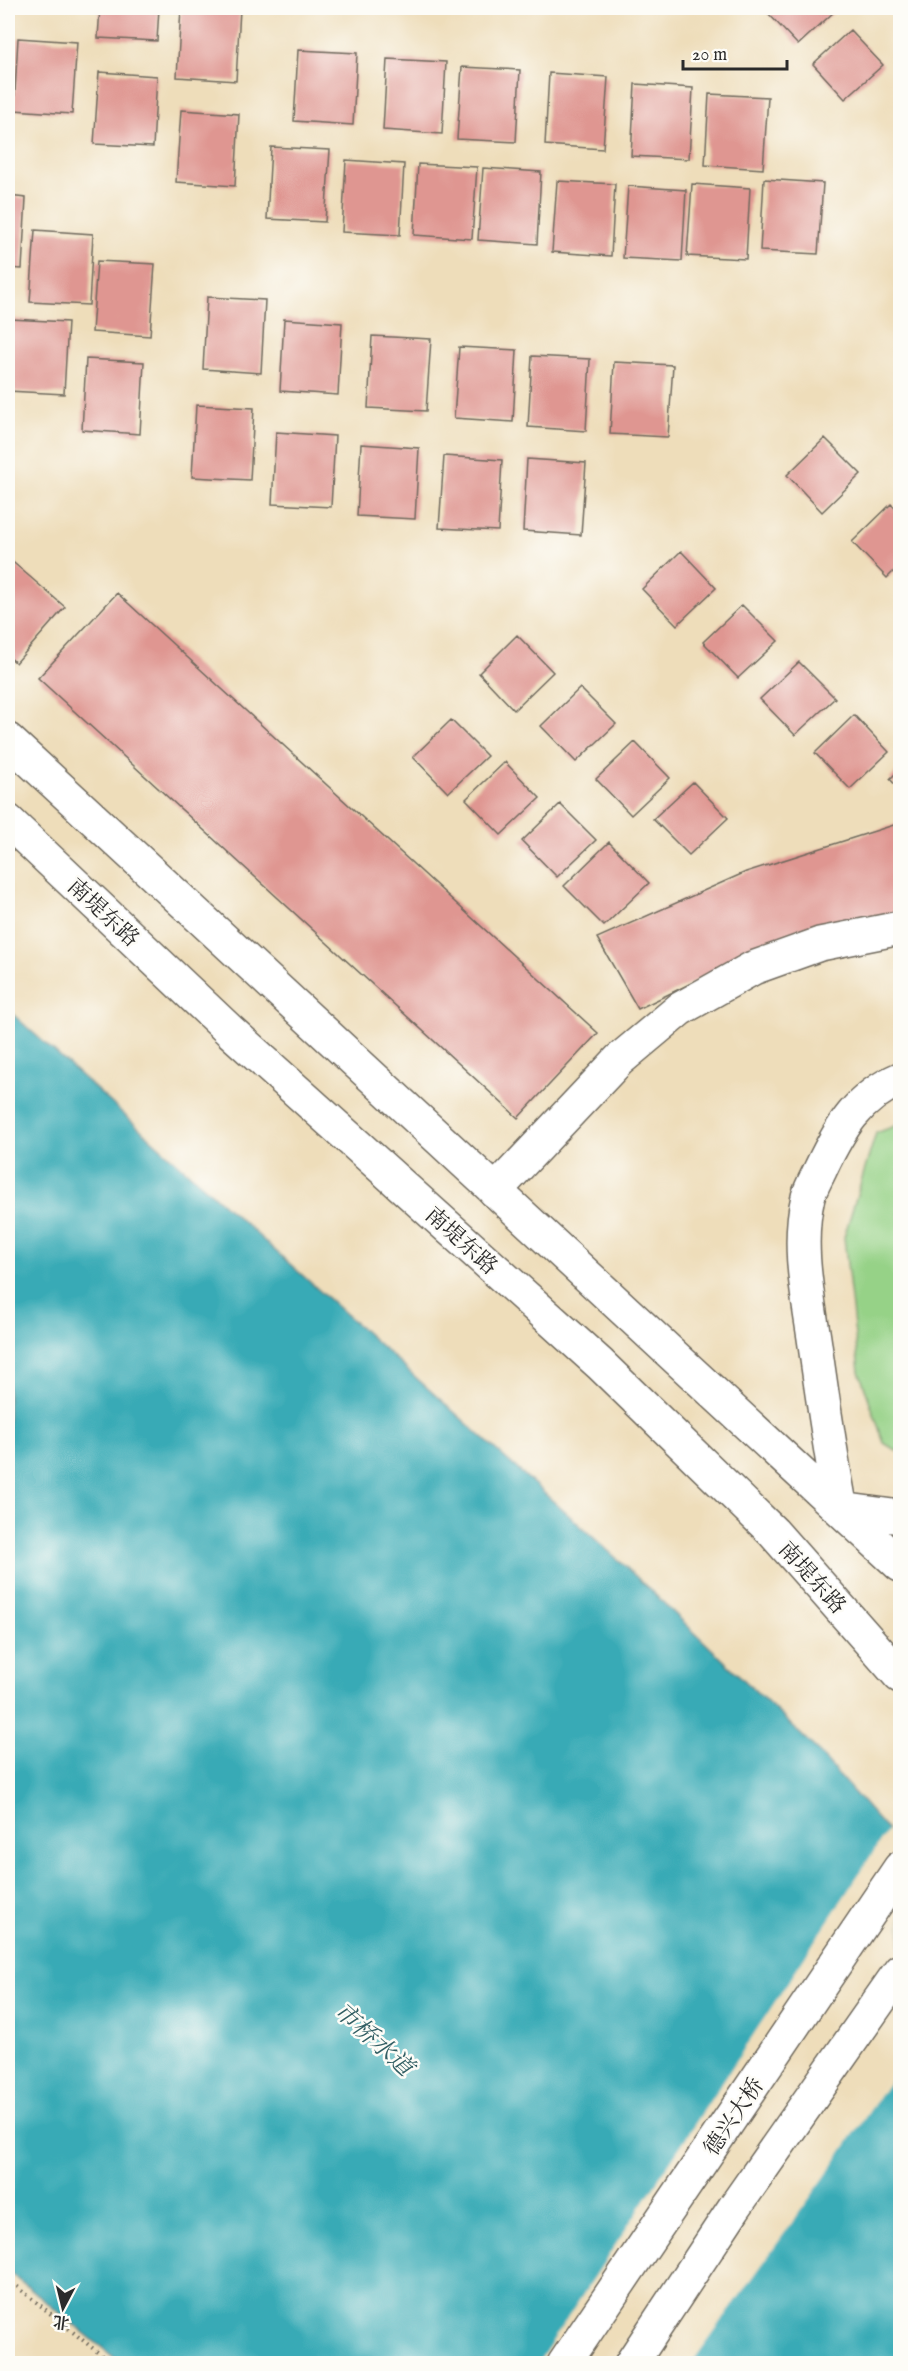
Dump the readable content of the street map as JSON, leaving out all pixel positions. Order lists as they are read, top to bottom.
{
  "streets": {
    "street": ["南堤东路", "德兴大桥"]
  },
  "water": ["市桥水道"],
  "scale_bar": "20 m",
  "north": "bottom"
}
